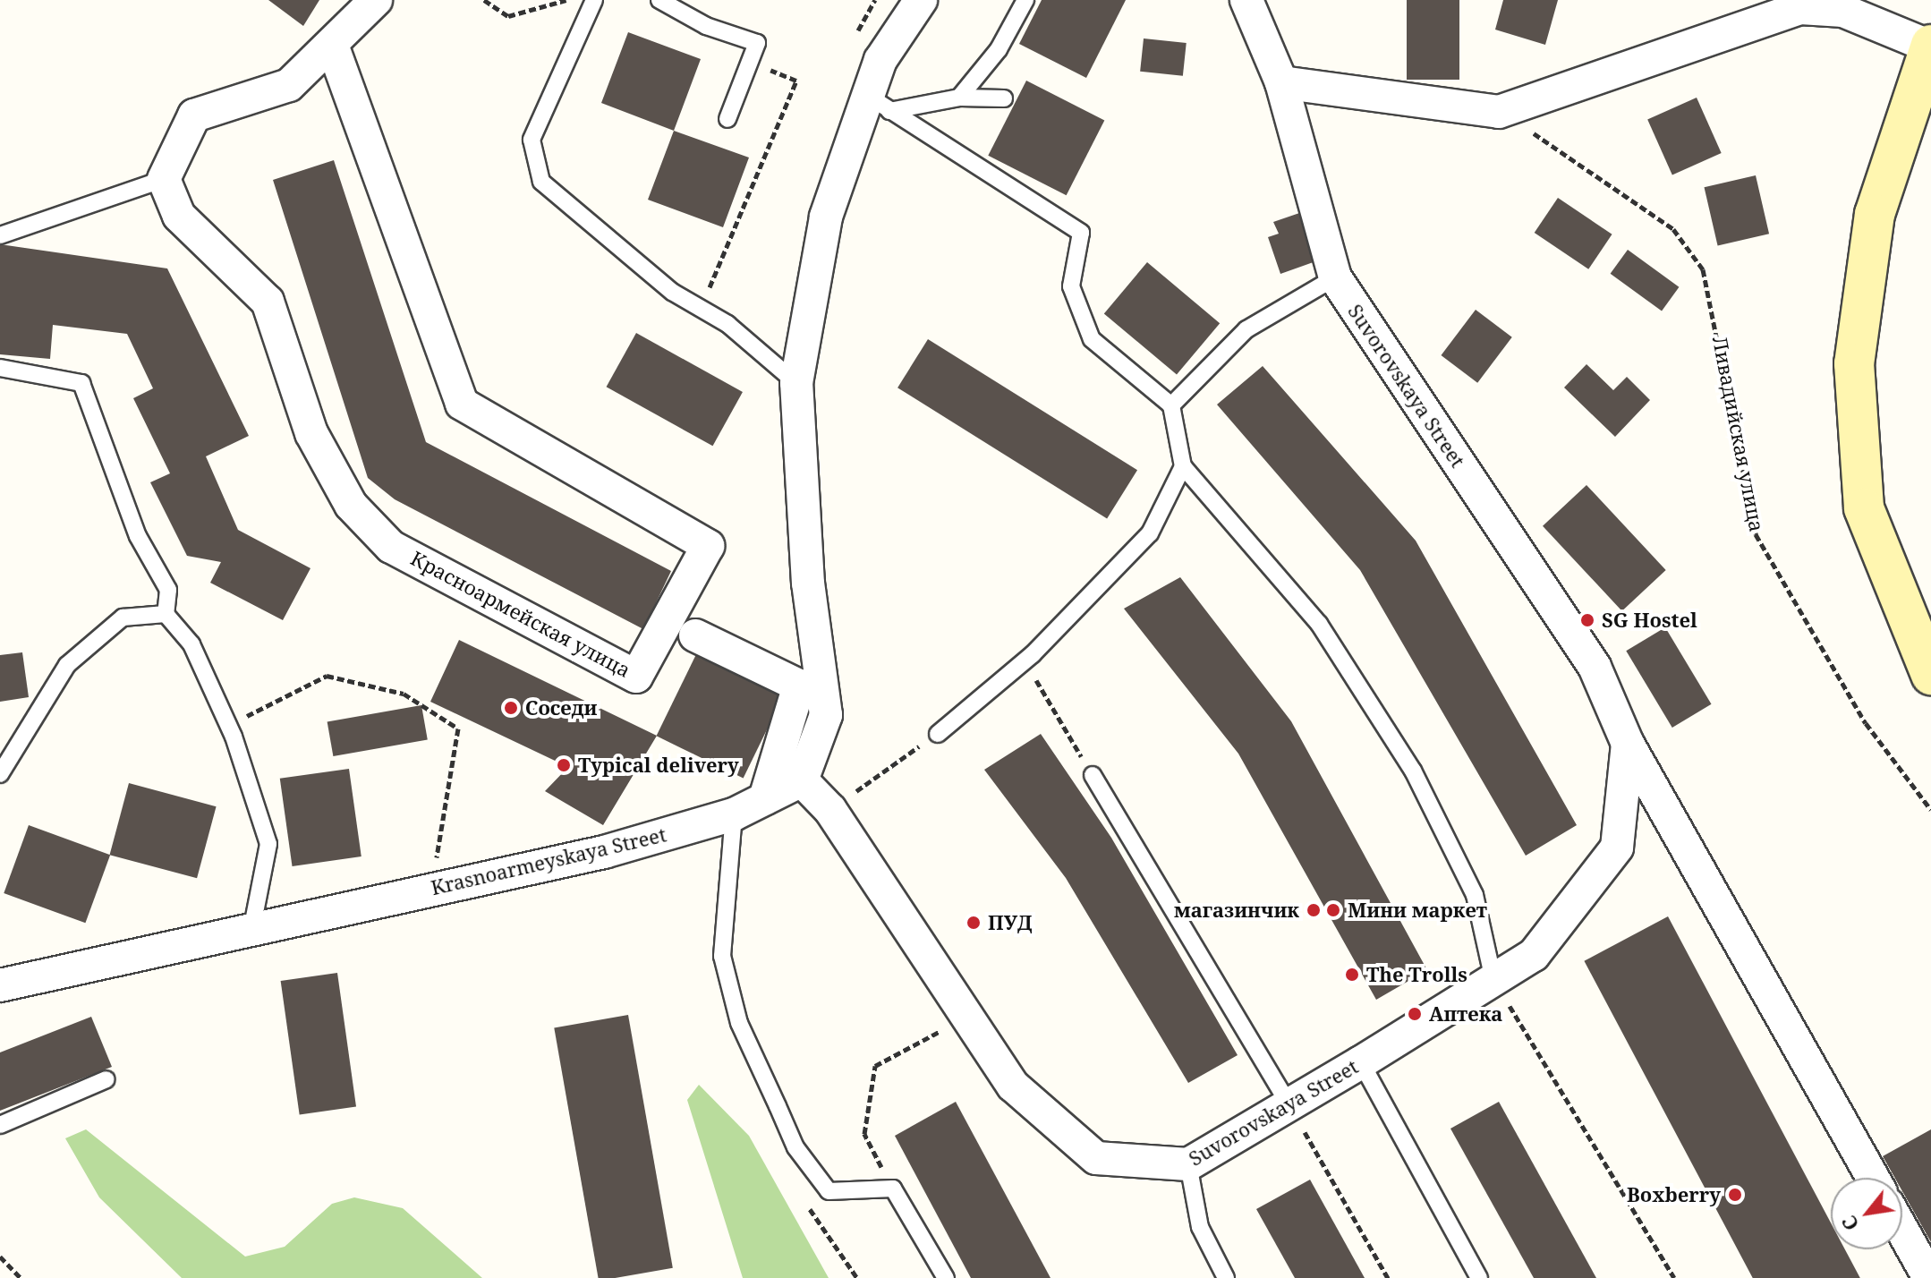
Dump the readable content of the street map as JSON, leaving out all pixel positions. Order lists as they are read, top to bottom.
{
  "streets": {
    "street": ["Suvorovskaya Street", "Красноармейская улица", "Krasnoarmeyskaya Street"],
    "path": ["Ливадийская улица"]
  },
  "crossings": [
    ["Suvorovskaya Street", "Krasnoarmeyskaya Street"]
  ],
  "places": [
    "SG Hostel",
    "Соседи",
    "Typical delivery",
    "магазинчик",
    "Мини маркет",
    "ПУД",
    "The Trolls",
    "Аптека",
    "Boxberry"
  ],
  "north": "bottom left"
}
